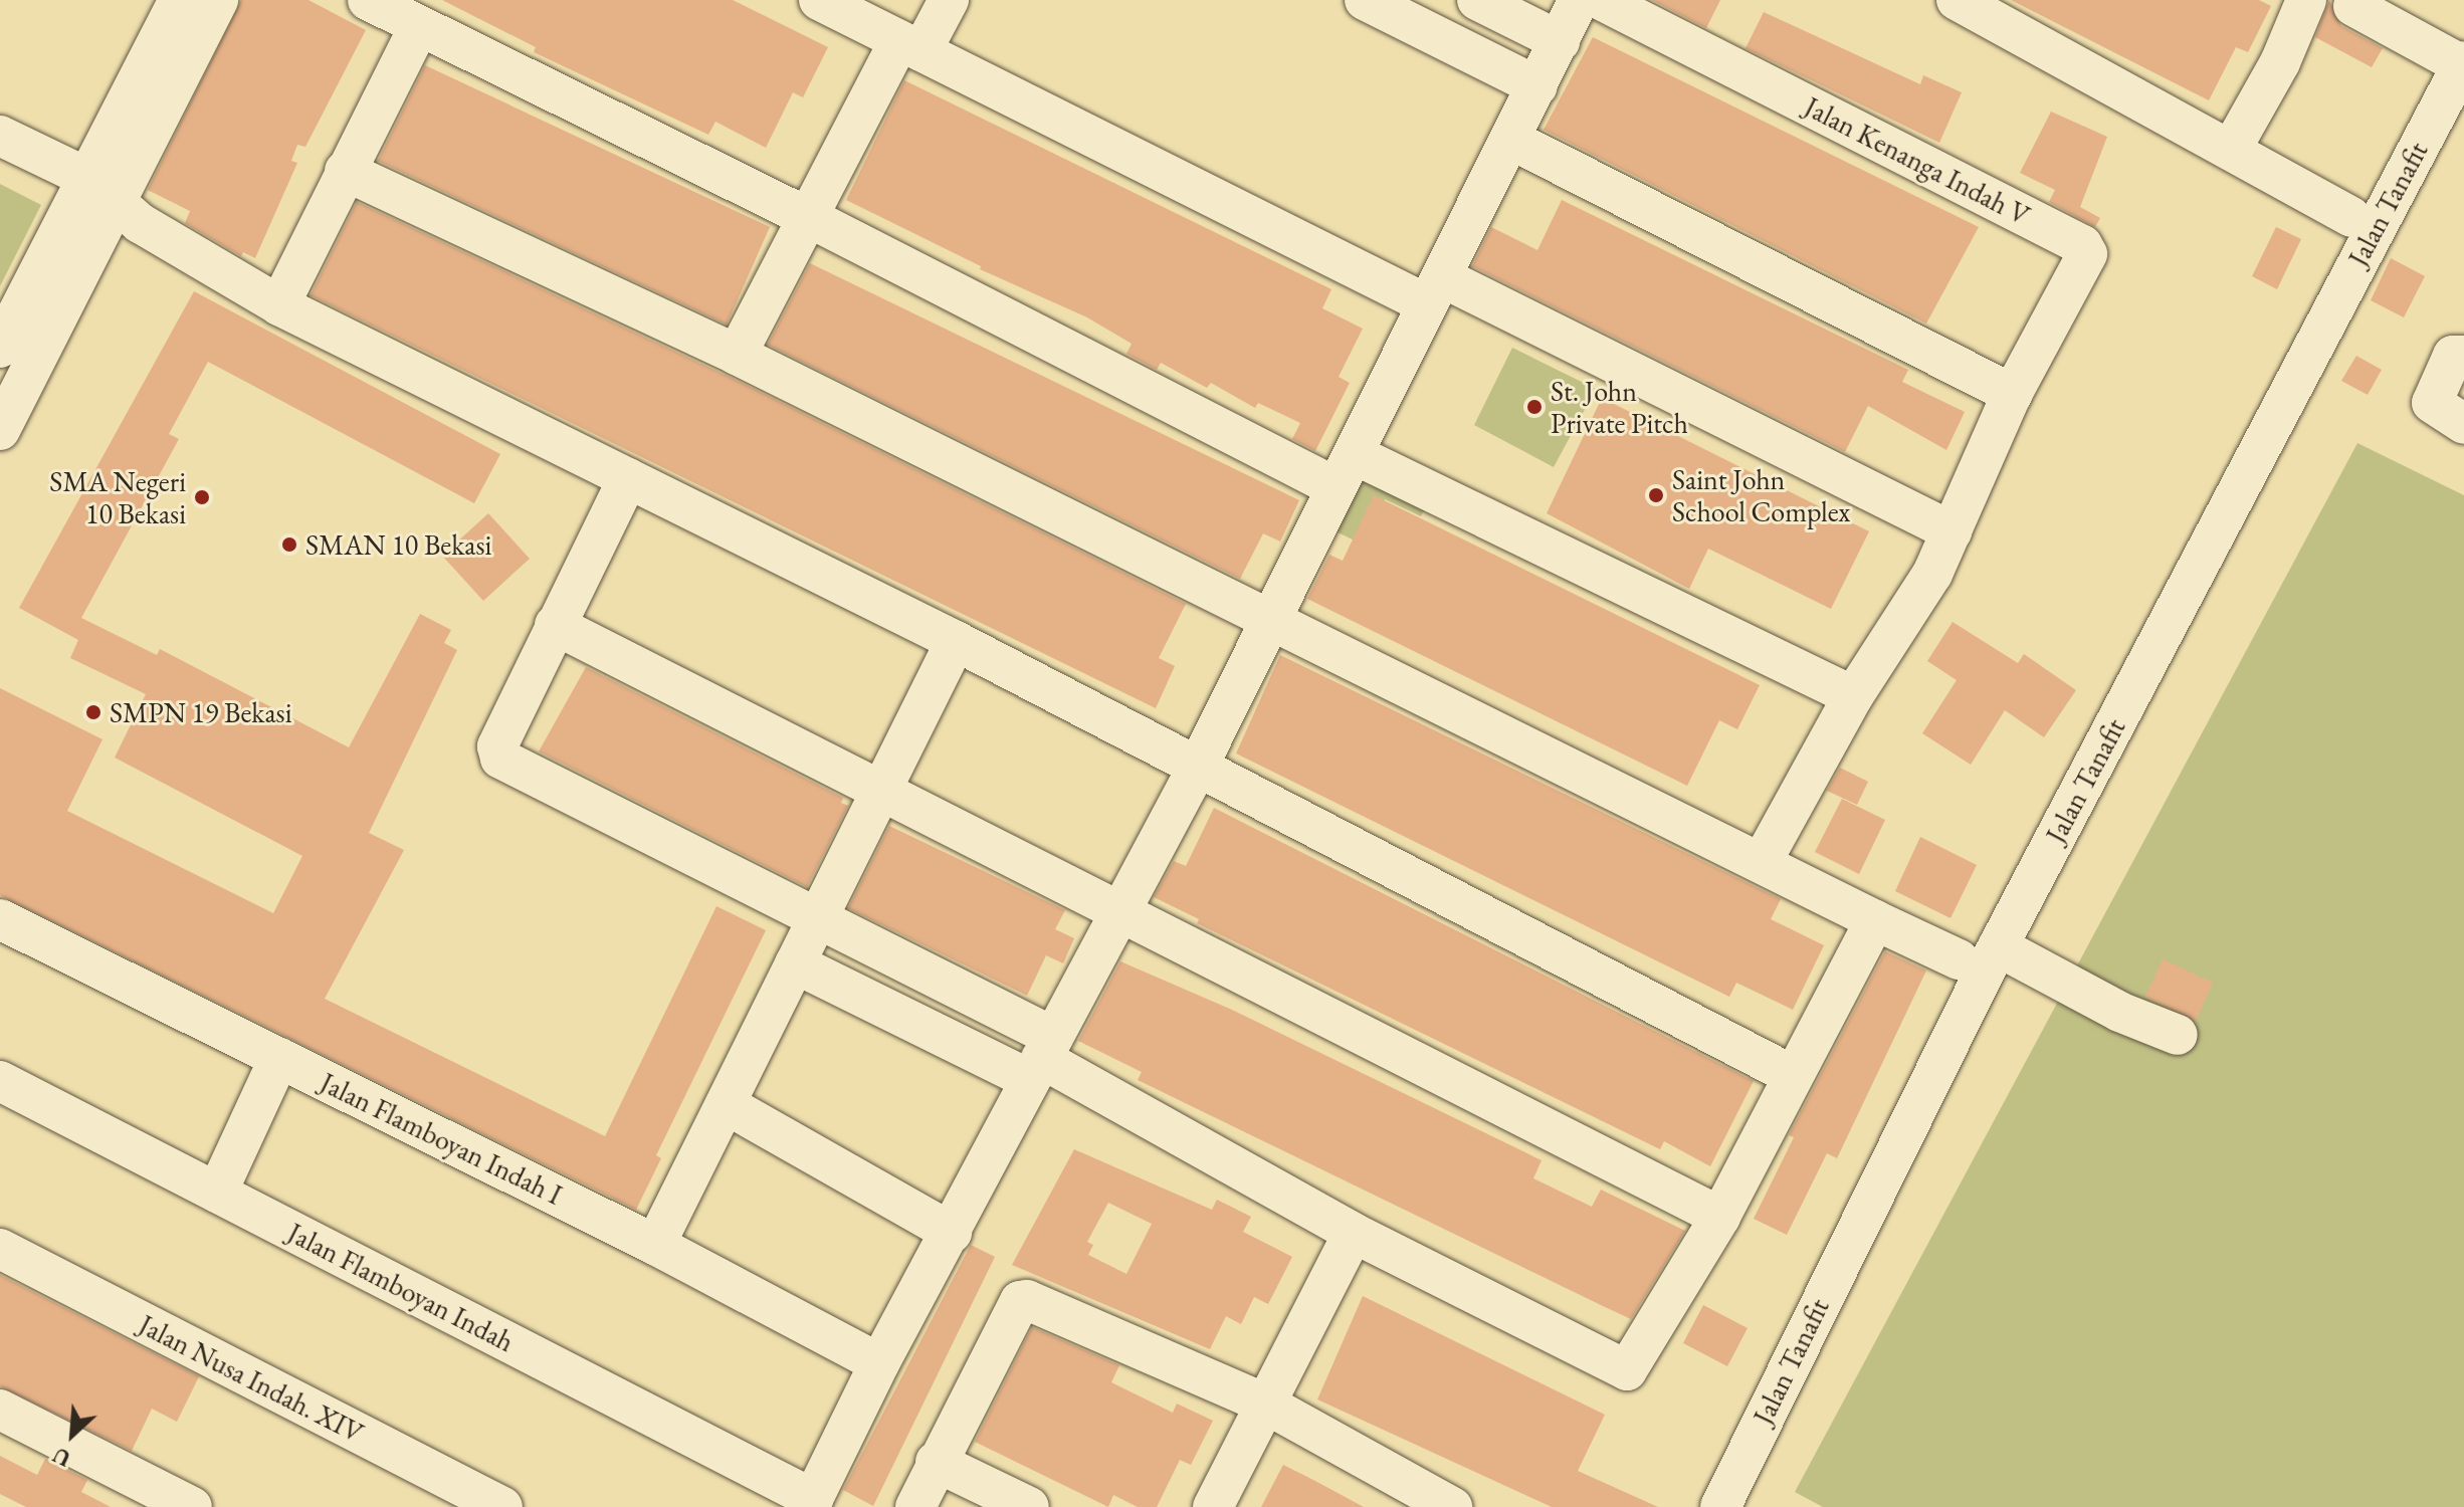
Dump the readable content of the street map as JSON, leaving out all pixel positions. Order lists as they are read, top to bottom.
{
  "streets": {
    "street": [
      "Jalan Kenanga Indah V",
      "Jalan Tanafit",
      "Jalan Flamboyan Indah I",
      "Jalan Flamboyan Indah",
      "Jalan Nusa Indah. XIV"
    ]
  },
  "places": [
    "St. John Private Pitch",
    "Saint John School Complex",
    "SMA Negeri 10 Bekasi",
    "SMAN 10 Bekasi",
    "SMPN 19 Bekasi"
  ],
  "north": "bottom left"
}
